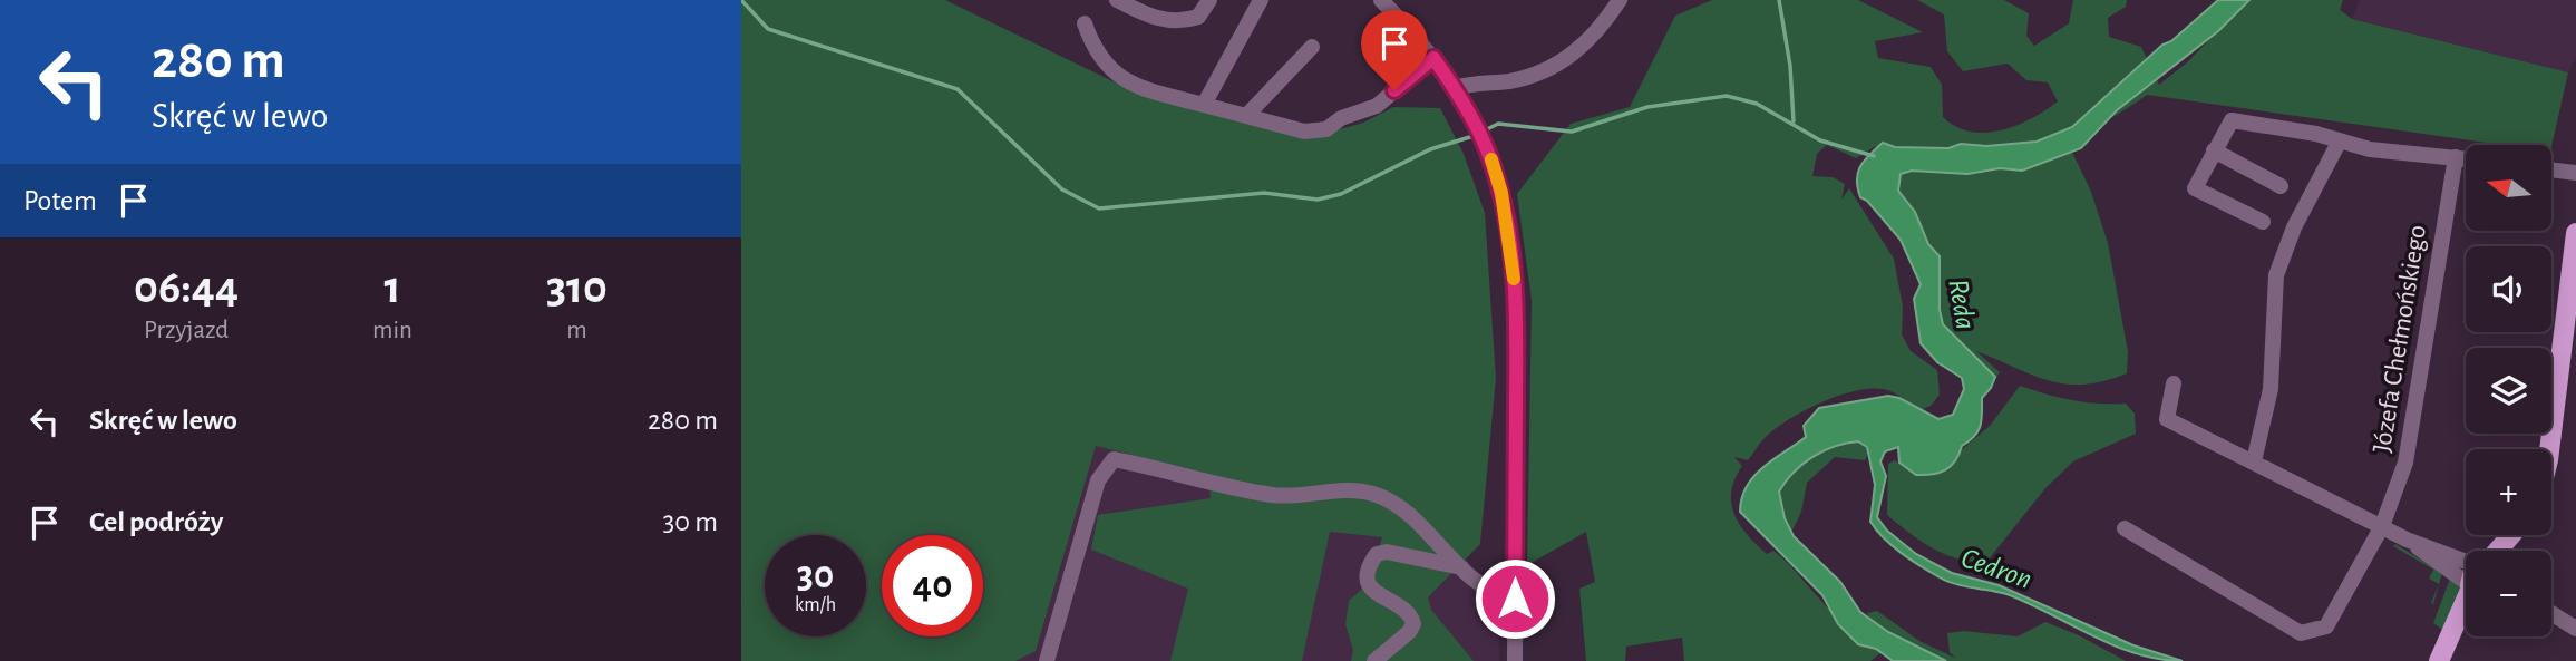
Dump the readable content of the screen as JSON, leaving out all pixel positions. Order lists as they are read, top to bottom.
{
  "streets": {
    "street": ["Józefa Chełmońskiego"]
  },
  "water": ["Reda", "Cedron"],
  "north": "left",
  "page": {
    "turn": ["280 m", "Skręć w lewo"],
    "map_buttons": ["+", "−"],
    "then": "Potem",
    "eta": [
      "06:44",
      "Przyjazd",
      "1",
      "min",
      "310",
      "m"
    ],
    "list": [
      {
        "name": "Skręć w lewo",
        "value": "280 m"
      },
      {
        "name": "Cel podróży",
        "value": "30 m"
      }
    ],
    "speed": "30 km/h",
    "limit": "40"
  }
}
